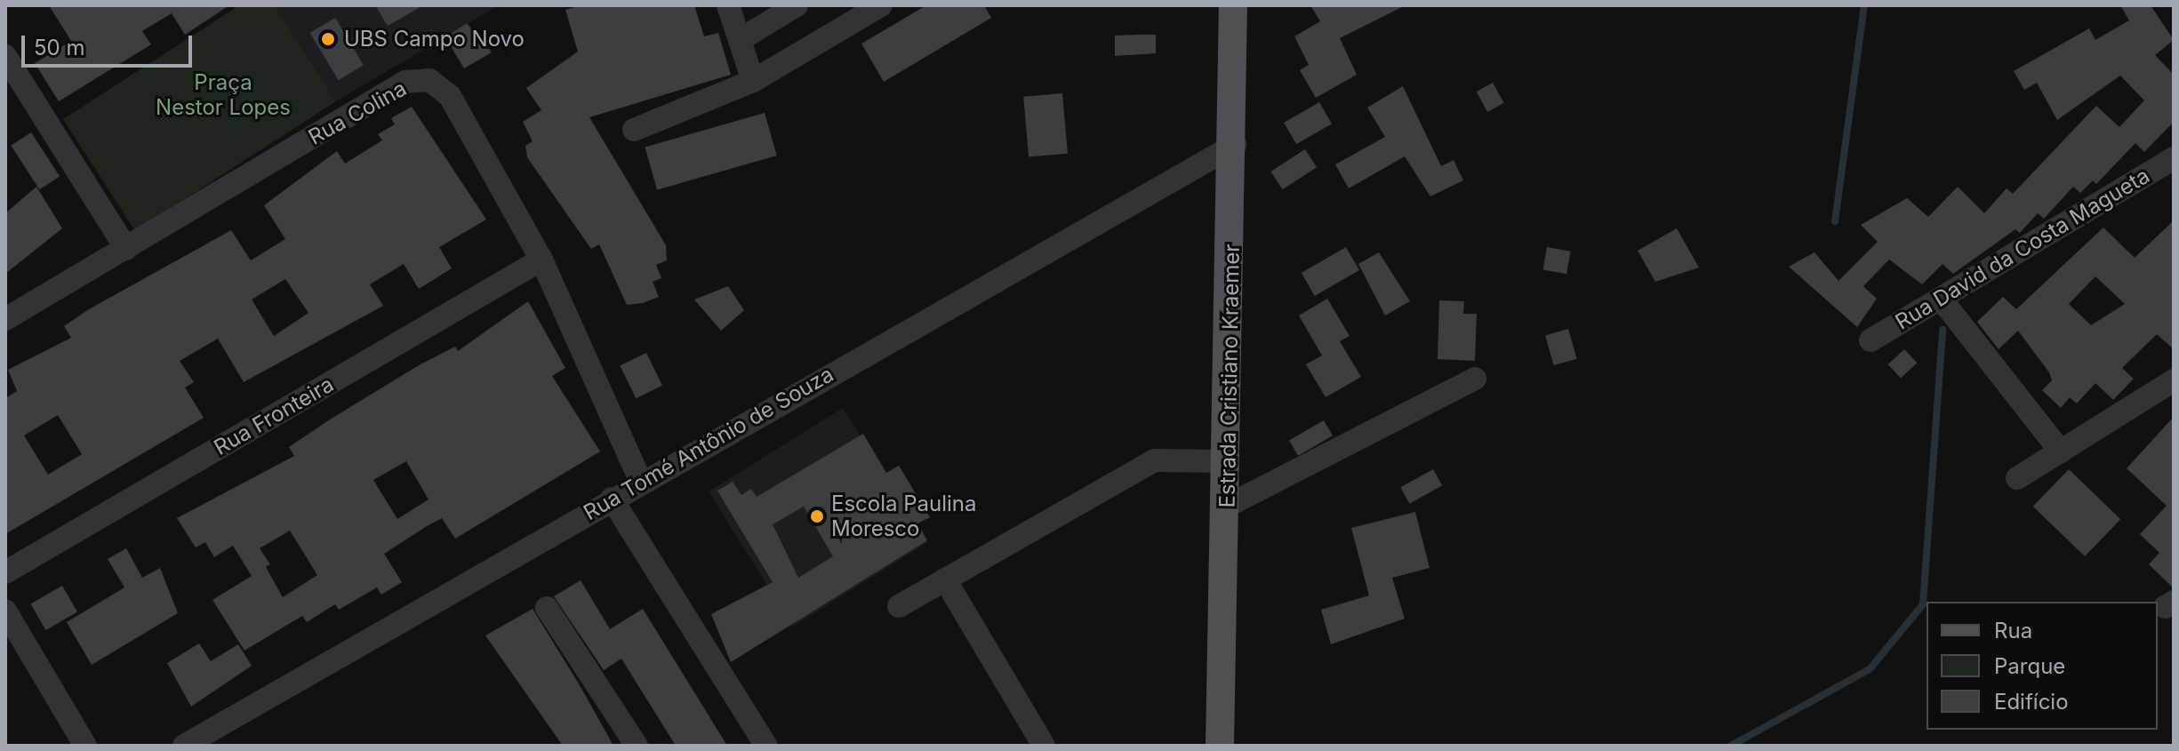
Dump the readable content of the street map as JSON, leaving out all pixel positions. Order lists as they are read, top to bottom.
{
  "streets": {
    "main road": ["Estrada Cristiano Kraemer"],
    "street": [
      "Rua Colina",
      "Rua David da Costa Magueta",
      "Rua Fronteira",
      "Rua Tomé Antônio de Souza"
    ]
  },
  "crossings": [
    ["Rua Colina", "Rua Fronteira"],
    ["Rua Colina", "Rua Tomé Antônio de Souza"],
    ["Estrada Cristiano Kraemer", "Rua Tomé Antônio de Souza"]
  ],
  "parks": ["Praça Nestor Lopes"],
  "places": ["UBS Campo Novo", "Escola Paulina Moresco"],
  "legend": ["Rua", "Parque", "Edifício"],
  "scale_bar": "50 m"
}
